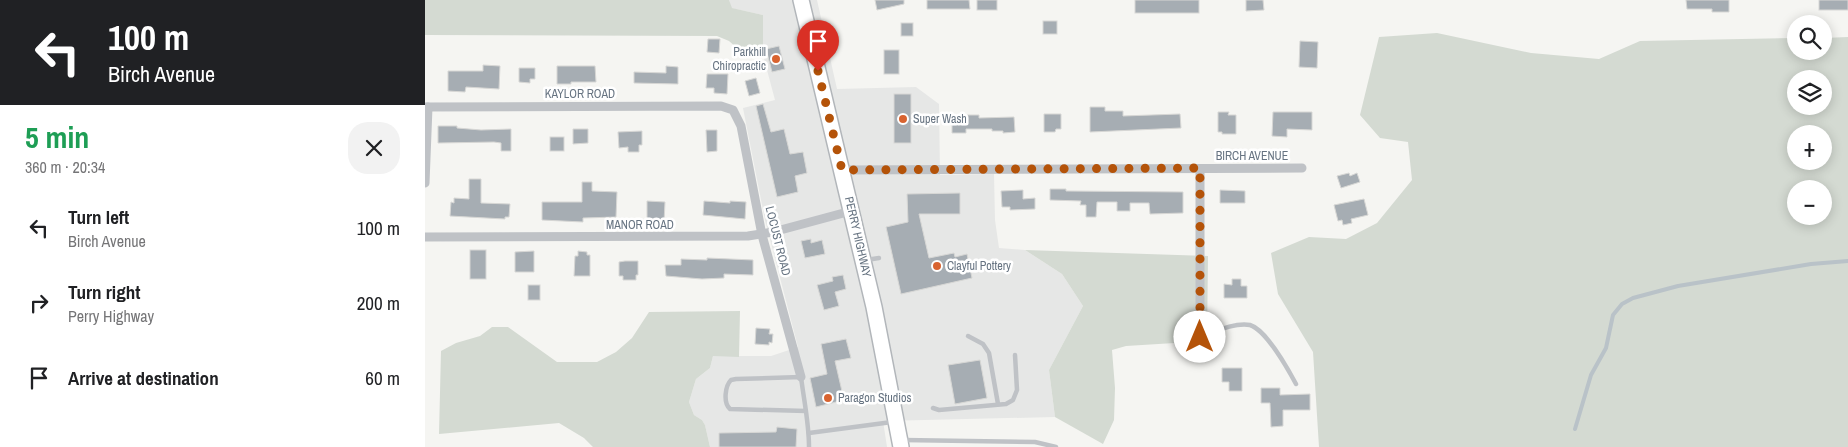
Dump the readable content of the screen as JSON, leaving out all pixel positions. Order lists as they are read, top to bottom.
{
  "streets": {
    "main road": ["PERRY HIGHWAY"],
    "street": [
      "KAYLOR ROAD",
      "BIRCH AVENUE",
      "MANOR ROAD",
      "LOCUST ROAD"
    ]
  },
  "crossings": [
    ["KAYLOR ROAD", "LOCUST ROAD"],
    ["BIRCH AVENUE", "PERRY HIGHWAY"],
    ["MANOR ROAD", "PERRY HIGHWAY"],
    ["MANOR ROAD", "LOCUST ROAD"]
  ],
  "places": [
    "Parkhill Chiropractic",
    "Super Wash",
    "Clayful Pottery",
    "Paragon Studios"
  ],
  "page": {
    "turn": ["100 m", "Birch Avenue"],
    "map_buttons": ["+", "−"],
    "heading": ["5 min", "360 m · 20:34"],
    "list": [
      {
        "name": "Turn left",
        "note": "Birch Avenue",
        "value": "100 m"
      },
      {
        "name": "Turn right",
        "note": "Perry Highway",
        "value": "200 m"
      },
      {
        "name": "Arrive at destination",
        "value": "60 m"
      }
    ]
  }
}
